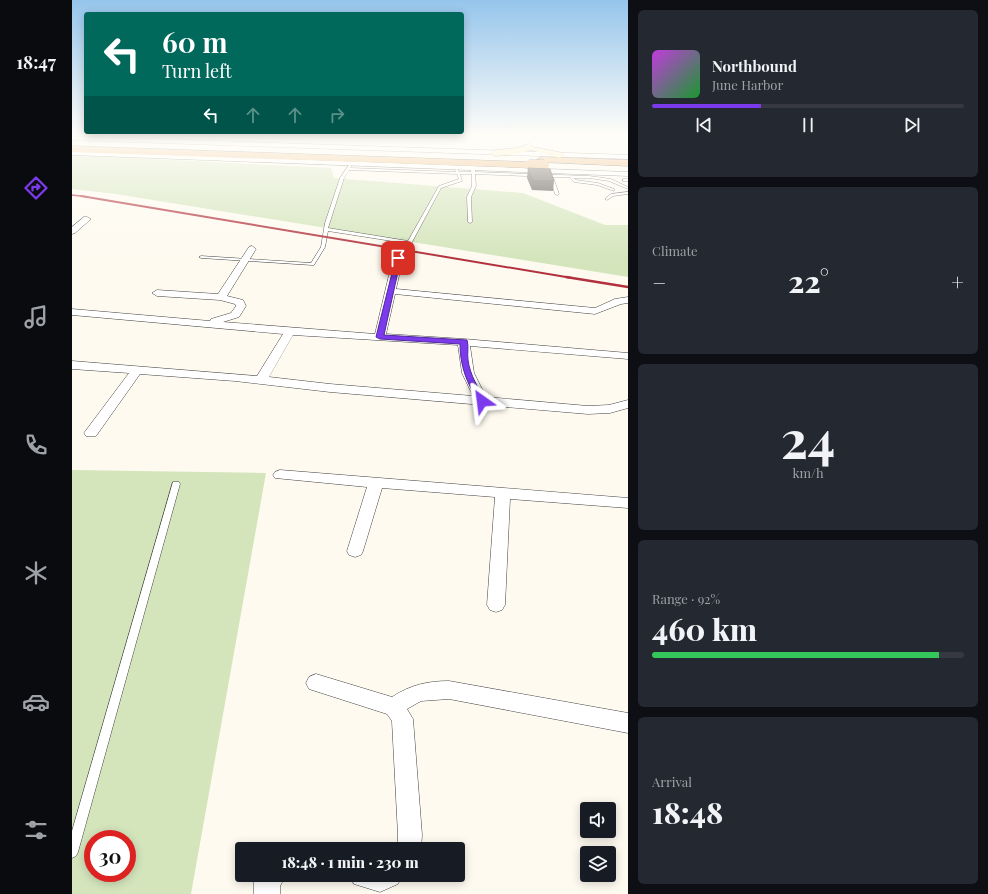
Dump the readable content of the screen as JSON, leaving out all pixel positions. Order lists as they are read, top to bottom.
{
  "page": {
    "tabs": "18:47",
    "turn": ["60 m", "Turn left"],
    "song": ["Northbound", "June Harbor"],
    "tile": [
      "Climate",
      ["24", "km/h"],
      ["Range · 92%", "460 km"],
      ["Arrival", "18:48"]
    ],
    "heat": ["−", "22°", "+"],
    "limit": "30",
    "trip": "18:48 · 1 min · 230 m"
  }
}
